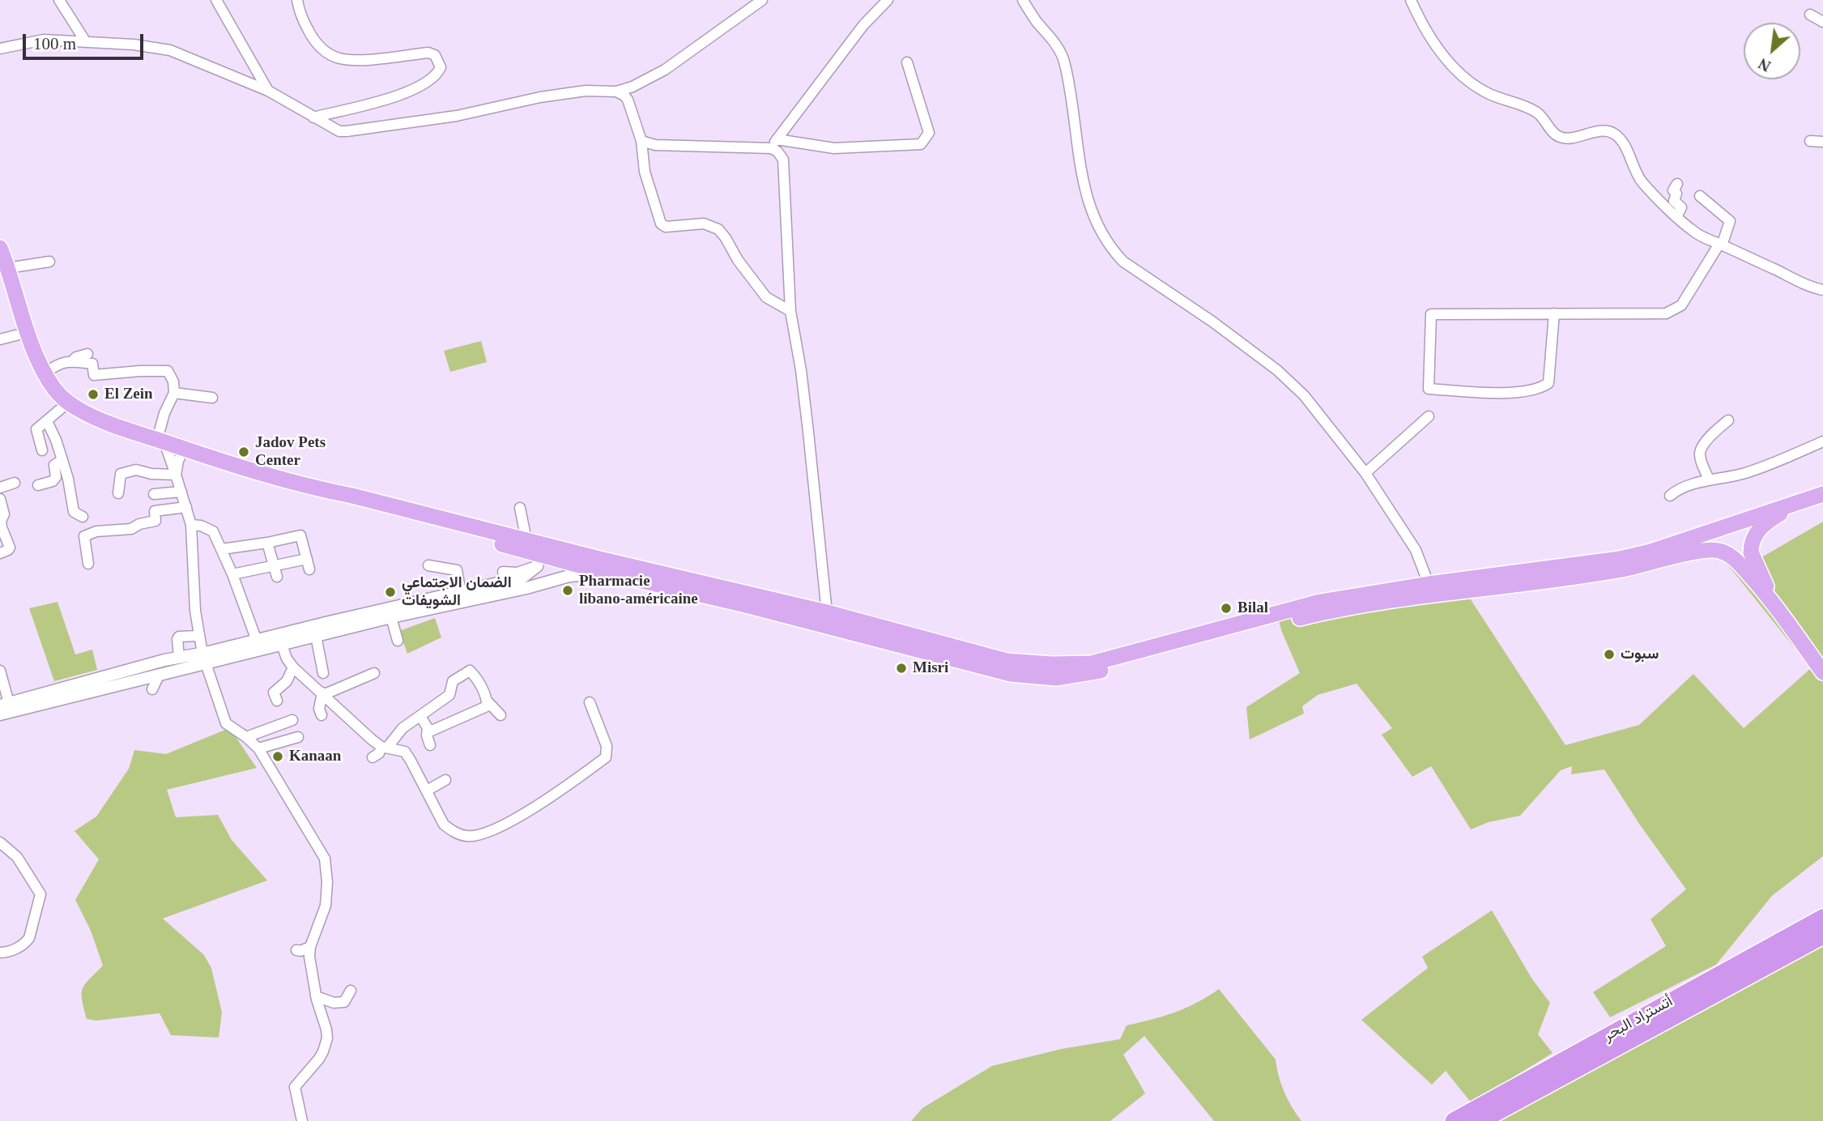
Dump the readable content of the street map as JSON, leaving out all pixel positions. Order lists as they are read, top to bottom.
{
  "streets": {
    "highway": ["أتستراد البحر"]
  },
  "places": [
    "El Zein",
    "Jadov Pets Center",
    "Pharmacie libano-américaine",
    "الضمان الاجتماعي الشويفات",
    "Bilal",
    "سبوت",
    "Misri",
    "Kanaan"
  ],
  "scale_bar": "100 m",
  "north": "bottom left"
}
